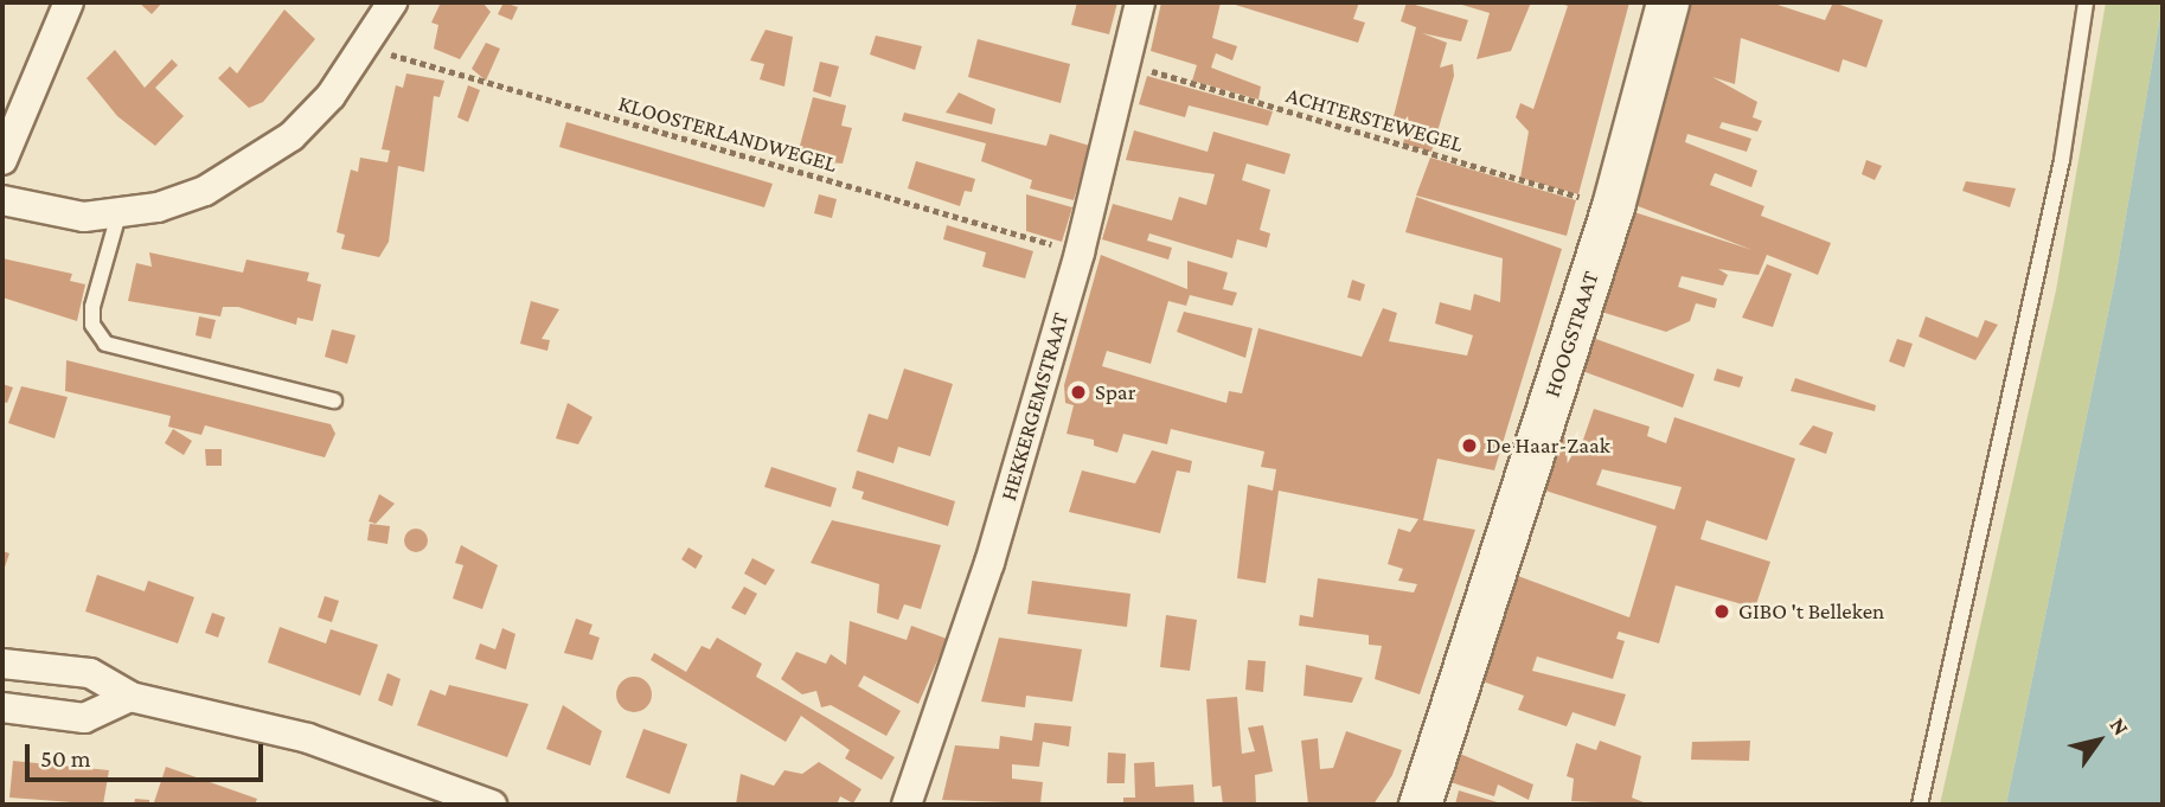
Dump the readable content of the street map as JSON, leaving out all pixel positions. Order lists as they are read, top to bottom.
{
  "streets": {
    "main road": ["HOOGSTRAAT"],
    "street": ["HEKKERGEMSTRAAT"],
    "path": ["ACHTERSTEWEGEL", "KLOOSTERLANDWEGEL"]
  },
  "crossings": [
    ["ACHTERSTEWEGEL", "HOOGSTRAAT"],
    ["ACHTERSTEWEGEL", "HEKKERGEMSTRAAT"],
    ["KLOOSTERLANDWEGEL", "HEKKERGEMSTRAAT"]
  ],
  "places": ["Spar", "De Haar-Zaak", "GIBO 't Belleken"],
  "scale_bar": "50 m",
  "north": "top right"
}
